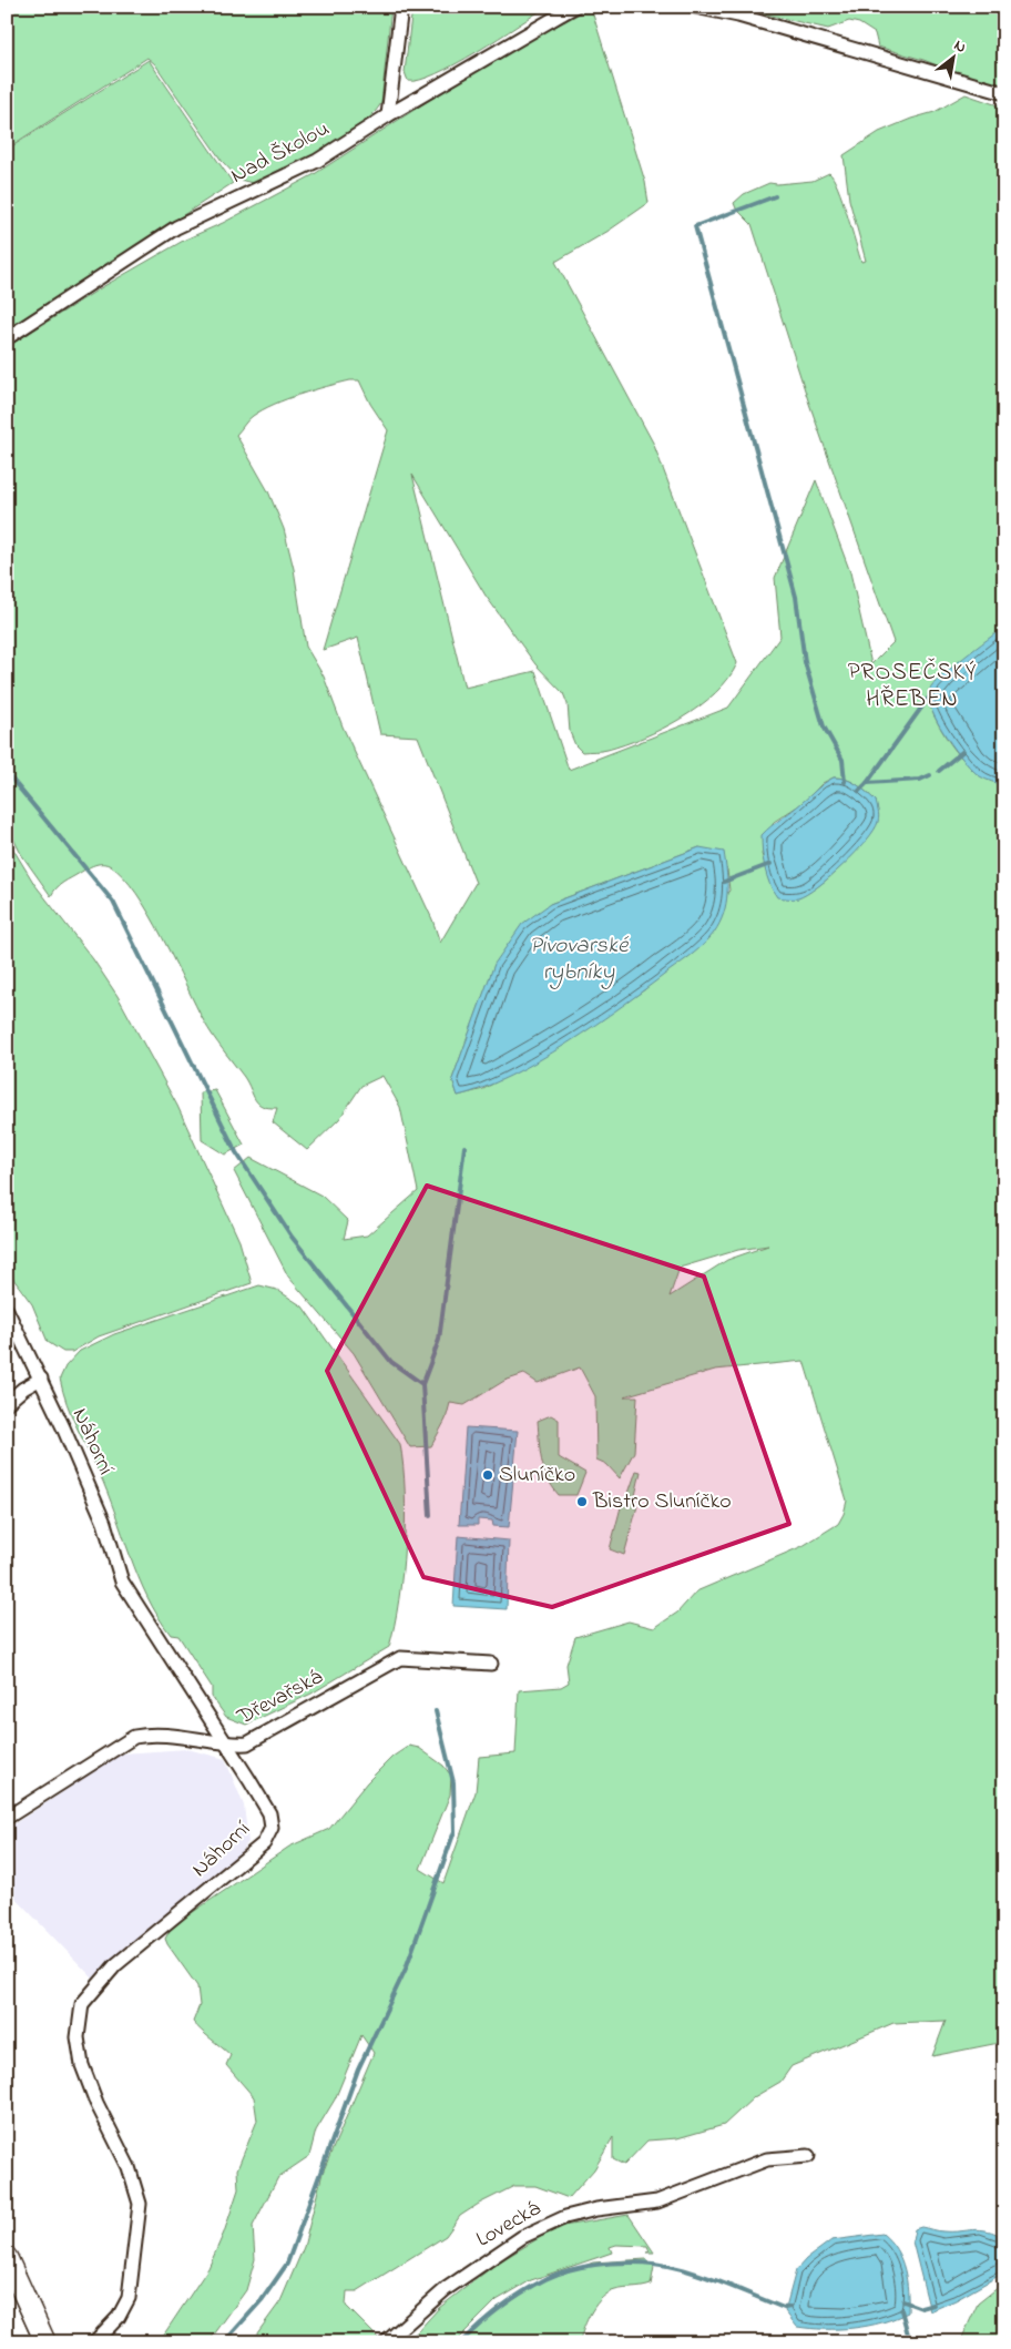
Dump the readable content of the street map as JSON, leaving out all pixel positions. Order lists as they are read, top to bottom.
{
  "streets": {
    "street": [
      "Nad Školou",
      "Náhorní",
      "Dřevařská",
      "Lovecká"
    ]
  },
  "crossings": [
    ["Náhorní", "Dřevařská"]
  ],
  "districts": ["PROSEČSKÝ HŘEBEN"],
  "water": ["Pivovarské rybníky"],
  "places": ["Sluníčko", "Bistro Sluníčko"],
  "north": "top right"
}
